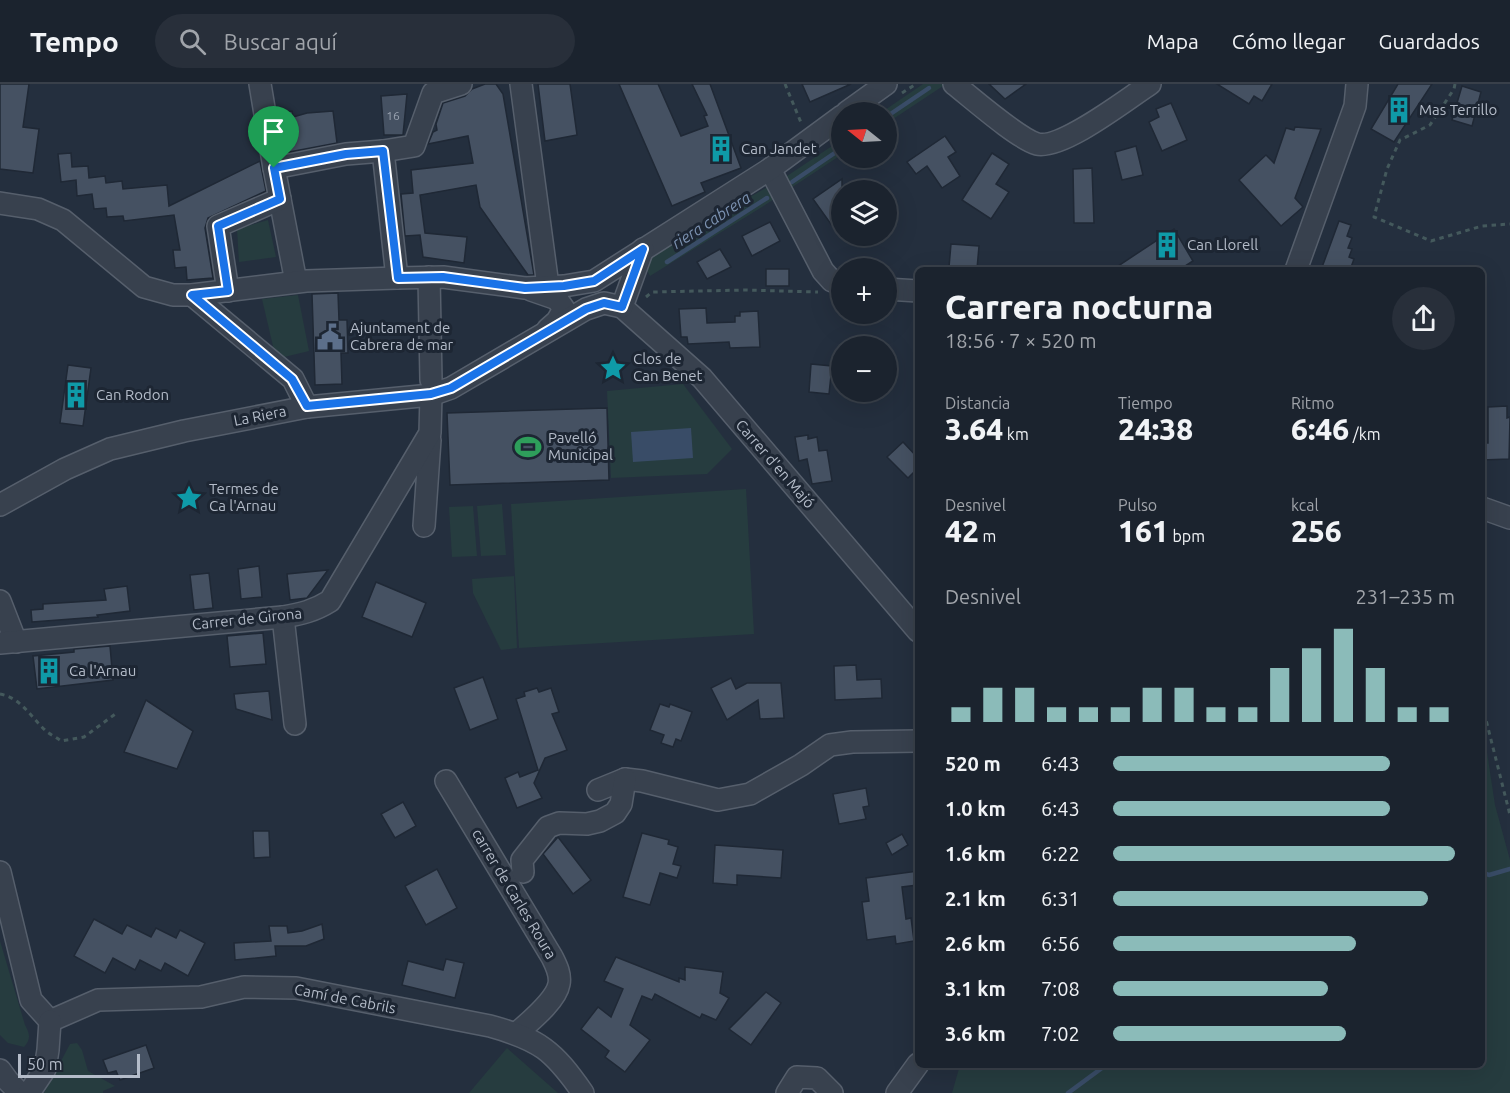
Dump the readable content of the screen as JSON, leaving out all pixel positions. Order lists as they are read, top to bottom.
{
  "streets": {
    "street": [
      "La Riera",
      "Carrer d'en Majó",
      "Carrer de Girona",
      "carrer de Carles Roura",
      "Camí de Cabrils"
    ]
  },
  "crossings": [
    ["La Riera", "Carrer de Girona"],
    ["carrer de Carles Roura", "Camí de Cabrils"]
  ],
  "water": ["riera cabrera"],
  "places": {
    "building": [
      "Mas Terrillo",
      "Can Jandet",
      "Can Llorell",
      "Can Rodon",
      "Ca l'Arnau"
    ],
    "public building": ["Ajuntament de Cabrera de mar"],
    "place": ["Clos de Can Benet", "Termes de Ca l'Arnau"],
    "sports": ["Pavelló Municipal"]
  },
  "house_numbers": ["16"],
  "scale_bar": "50 m",
  "north": "left",
  "page": {
    "header": "Tempo",
    "search": "Buscar aquí",
    "nav": ["Mapa", "Cómo llegar", "Guardados"],
    "map_buttons": ["+", "−"],
    "heading": ["Carrera nocturna", "18:56 · 7 × 520 m"],
    "stats": [
      ["Distancia", "3.64 km"],
      ["Tiempo", "24:38"],
      ["Ritmo", "6:46 /km"],
      ["Desnivel", "42 m"],
      ["Pulso", "161 bpm"],
      ["kcal", "256"]
    ],
    "chart": ["Desnivel", "231–235 m"],
    "list": [
      {
        "name": "520 m",
        "note": "6:43"
      },
      {
        "name": "1.0 km",
        "note": "6:43"
      },
      {
        "name": "1.6 km",
        "note": "6:22"
      },
      {
        "name": "2.1 km",
        "note": "6:31"
      },
      {
        "name": "2.6 km",
        "note": "6:56"
      },
      {
        "name": "3.1 km",
        "note": "7:08"
      },
      {
        "name": "3.6 km",
        "note": "7:02"
      }
    ],
    "scale": "50 m"
  }
}
